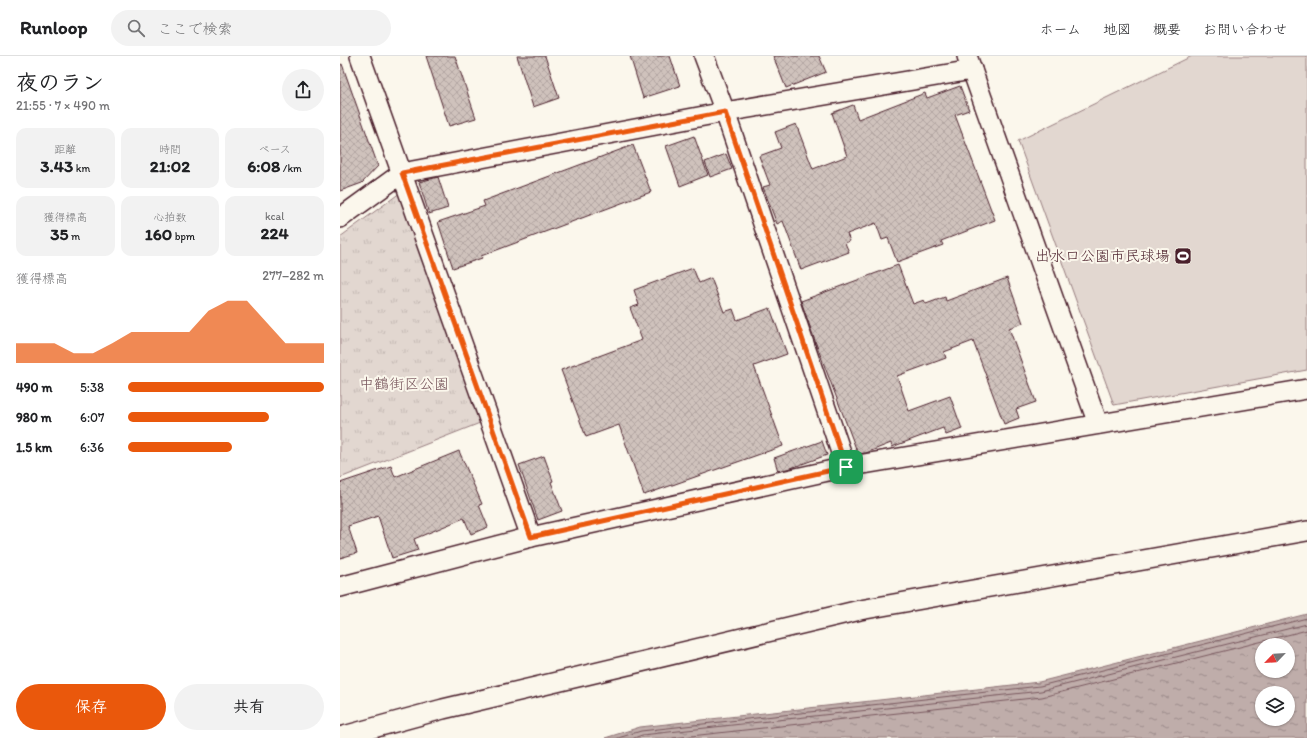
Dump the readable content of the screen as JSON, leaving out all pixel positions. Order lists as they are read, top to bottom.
{
  "parks": ["中鶴街区公園"],
  "places": {
    "sports": ["出水口公園市民球場"]
  },
  "north": "bottom left",
  "page": {
    "header": "Runloop",
    "search": "ここで検索",
    "nav": [
      "ホーム",
      "地図",
      "概要",
      "お問い合わせ"
    ],
    "heading": ["夜のラン", "21:55 · 7 × 490 m"],
    "stats": [
      ["距離", "3.43 km"],
      ["時間", "21:02"],
      ["ペース", "6:08 /km"],
      ["獲得標高", "35 m"],
      ["心拍数", "160 bpm"],
      ["kcal", "224"]
    ],
    "chart": ["獲得標高", "277–282 m"],
    "list": [
      {
        "name": "490 m",
        "note": "5:38"
      },
      {
        "name": "980 m",
        "note": "6:07"
      },
      {
        "name": "1.5 km",
        "note": "6:36"
      }
    ],
    "buttons": ["保存", "共有"]
  }
}
